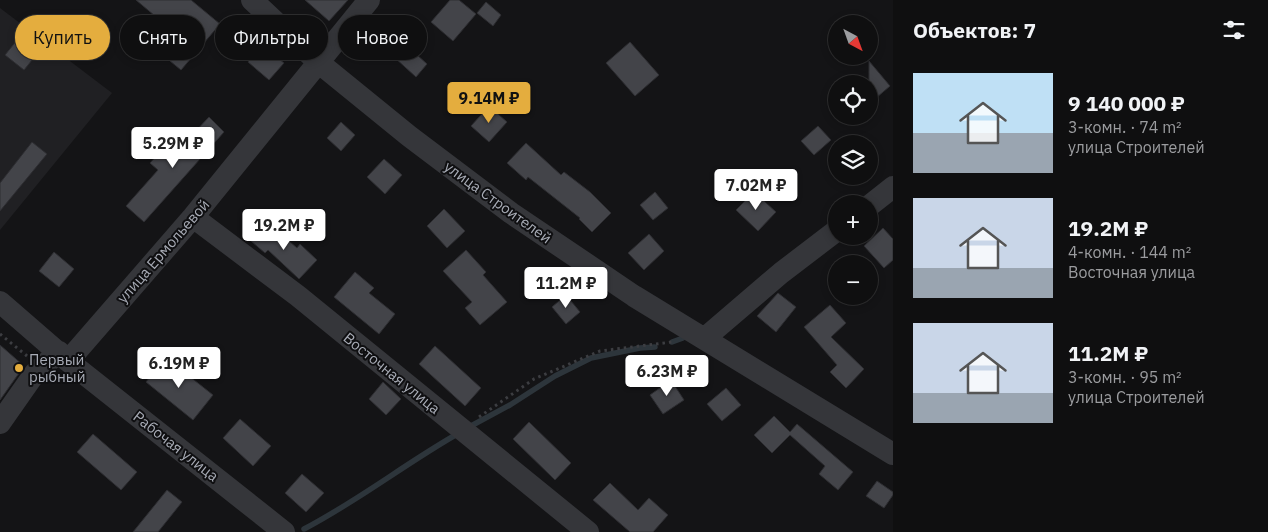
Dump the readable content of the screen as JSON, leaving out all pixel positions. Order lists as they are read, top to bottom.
{
  "streets": {
    "street": [
      "улица Строителей",
      "улица Ермольевой",
      "Восточная улица",
      "Рабочая улица"
    ]
  },
  "crossings": [
    ["улица Строителей", "улица Ермольевой"],
    ["улица Ермольевой", "Восточная улица"],
    ["улица Ермольевой", "Рабочая улица"]
  ],
  "places": ["Первый рыбный"],
  "north": "bottom right",
  "page": {
    "heading": "Объектов: 7",
    "map_buttons": ["+", "−"],
    "chip": [
      "Купить",
      "Снять",
      "Фильтры",
      "Новое"
    ],
    "list": [
      {
        "name": "9 140 000 ₽",
        "note": "3-комн. · 74 m² · улица Строителей"
      },
      {
        "name": "19.2M ₽",
        "note": "4-комн. · 144 m² · Восточная улица"
      },
      {
        "name": "11.2M ₽",
        "note": "3-комн. · 95 m² · улица Строителей"
      }
    ],
    "price": [
      "9.14M ₽",
      "5.29M ₽",
      "7.02M ₽",
      "19.2M ₽",
      "11.2M ₽",
      "6.19M ₽",
      "6.23M ₽"
    ]
  }
}
